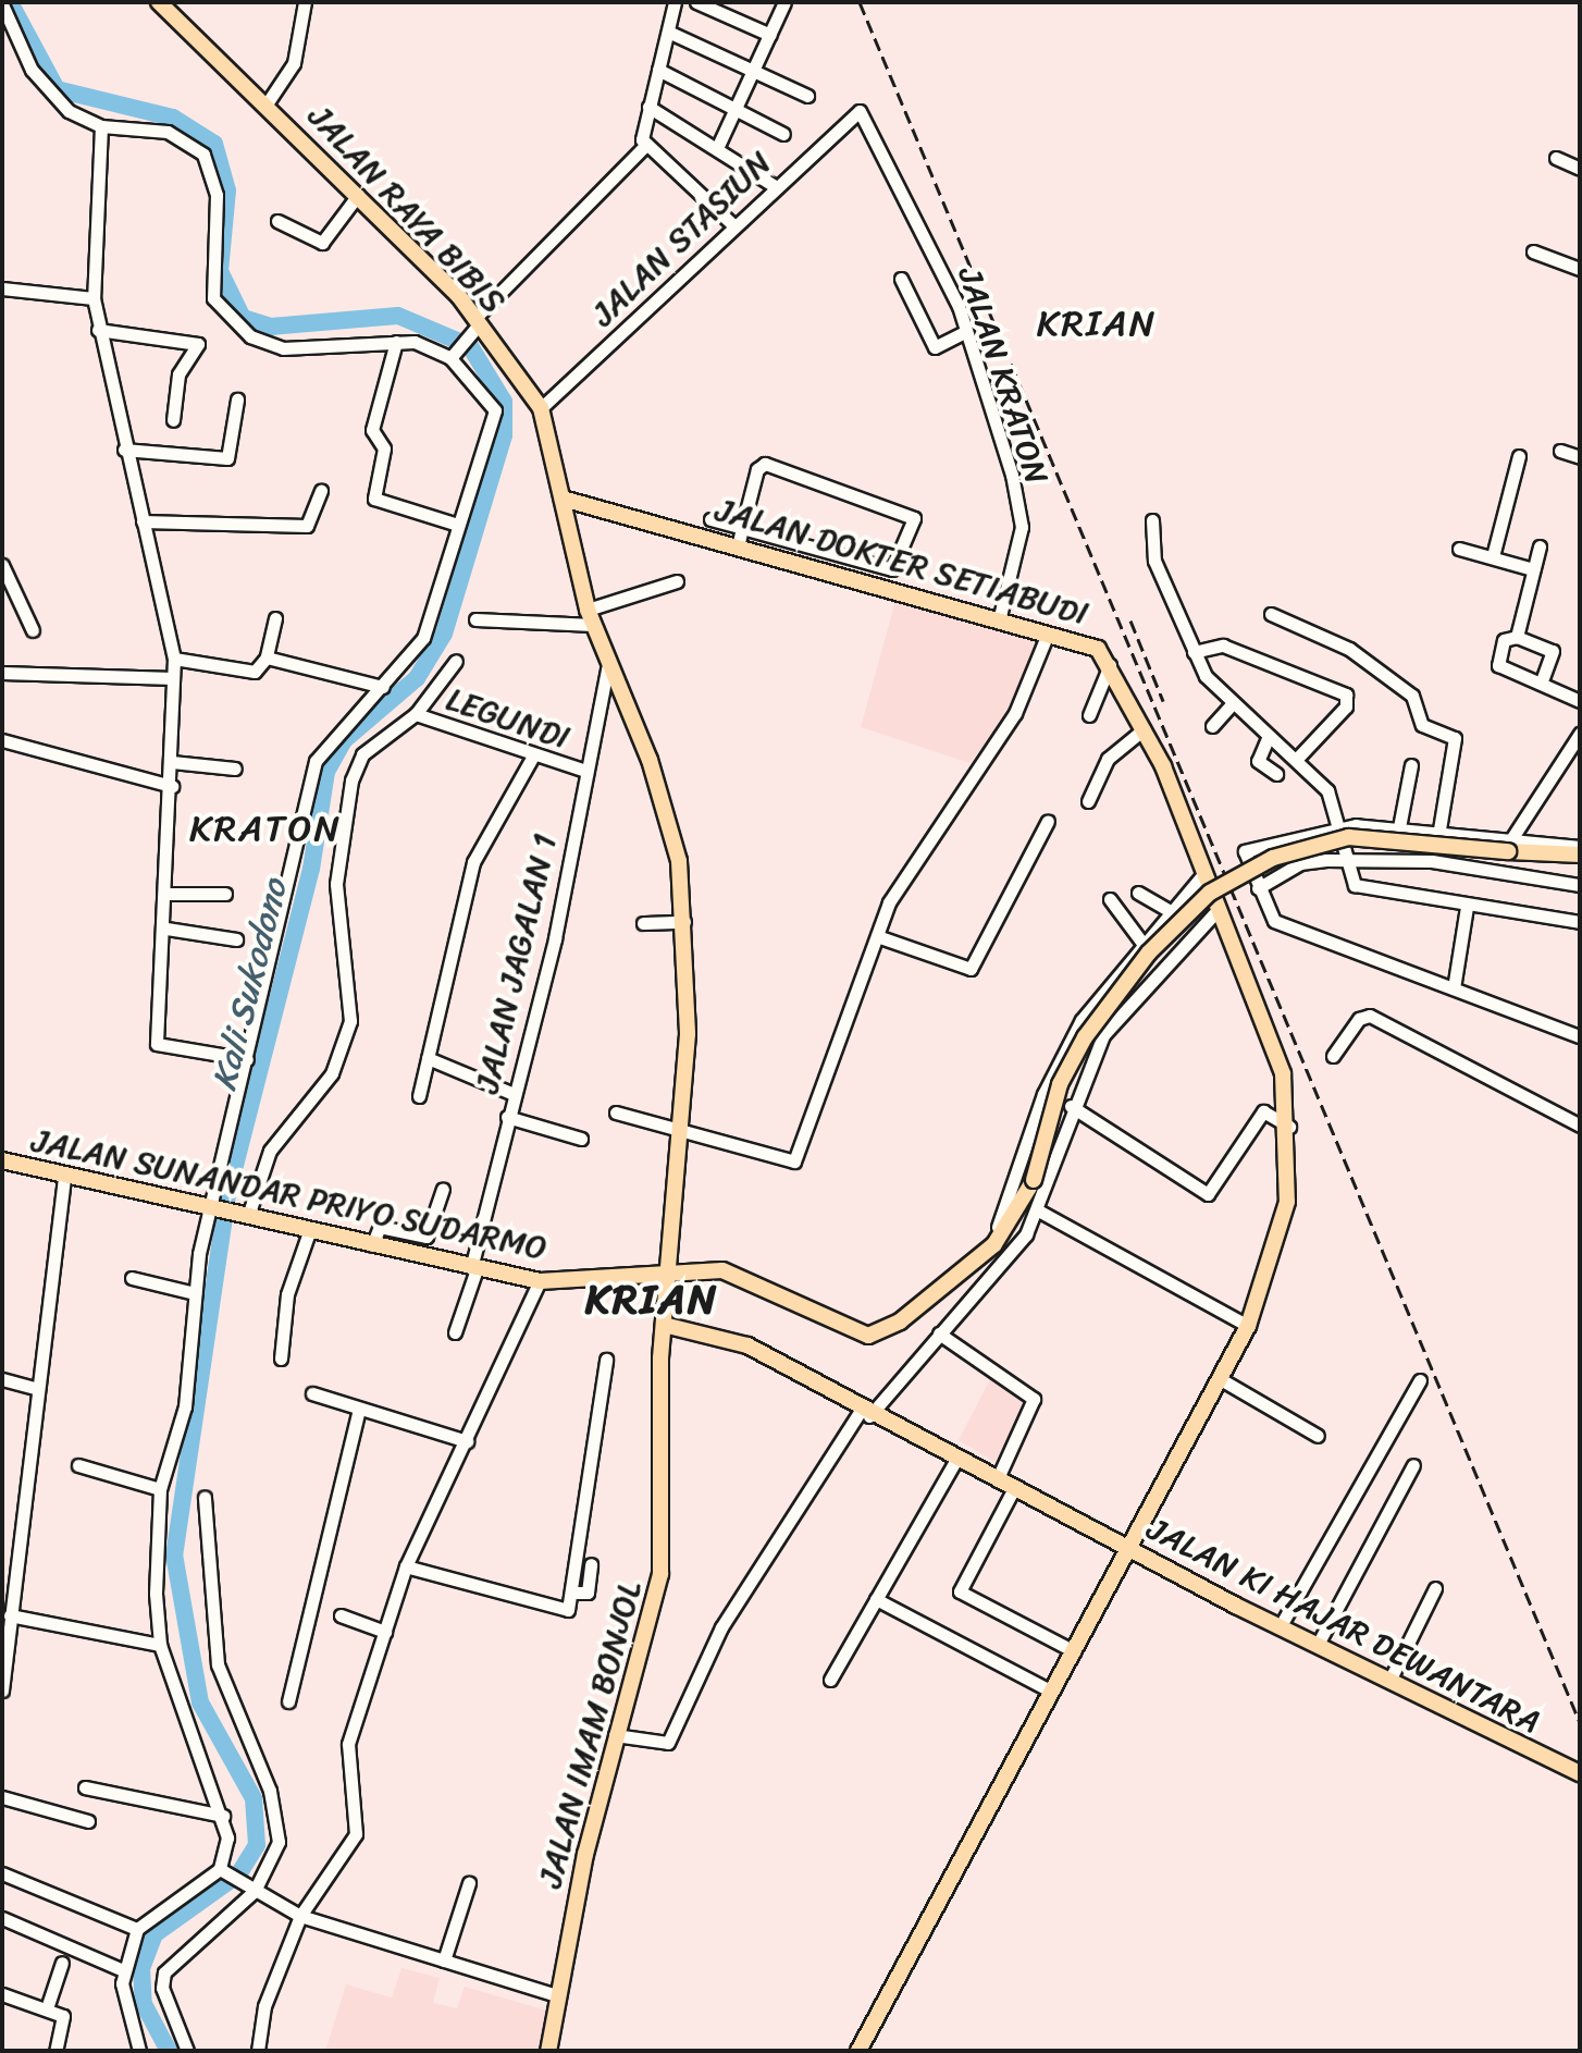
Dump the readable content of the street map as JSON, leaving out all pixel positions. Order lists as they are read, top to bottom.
{
  "streets": {
    "main road": [
      "JALAN RAYA BIBIS",
      "JALAN DOKTER SETIABUDI",
      "JALAN SUNANDAR PRIYO SUDARMO",
      "JALAN KI HAJAR DEWANTARA",
      "JALAN IMAM BONJOL"
    ],
    "street": [
      "JALAN STASIUN",
      "JALAN KRATON",
      "LEGUNDI",
      "JALAN JAGALAN 1"
    ]
  },
  "crossings": [
    ["JALAN RAYA BIBIS", "JALAN STASIUN"],
    ["JALAN RAYA BIBIS", "JALAN DOKTER SETIABUDI"],
    ["JALAN RAYA BIBIS", "JALAN JAGALAN 1"],
    ["JALAN RAYA BIBIS", "JALAN IMAM BONJOL"],
    ["JALAN STASIUN", "JALAN KRATON"],
    ["JALAN KRATON", "JALAN DOKTER SETIABUDI"],
    ["JALAN DOKTER SETIABUDI", "JALAN KI HAJAR DEWANTARA"],
    ["LEGUNDI", "JALAN JAGALAN 1"],
    ["JALAN JAGALAN 1", "JALAN SUNANDAR PRIYO SUDARMO"],
    ["JALAN SUNANDAR PRIYO SUDARMO", "JALAN IMAM BONJOL"],
    ["JALAN KI HAJAR DEWANTARA", "JALAN IMAM BONJOL"]
  ],
  "districts": ["KRIAN", "KRATON", "KRIAN"],
  "water": ["Kali Sukodono"]
}
